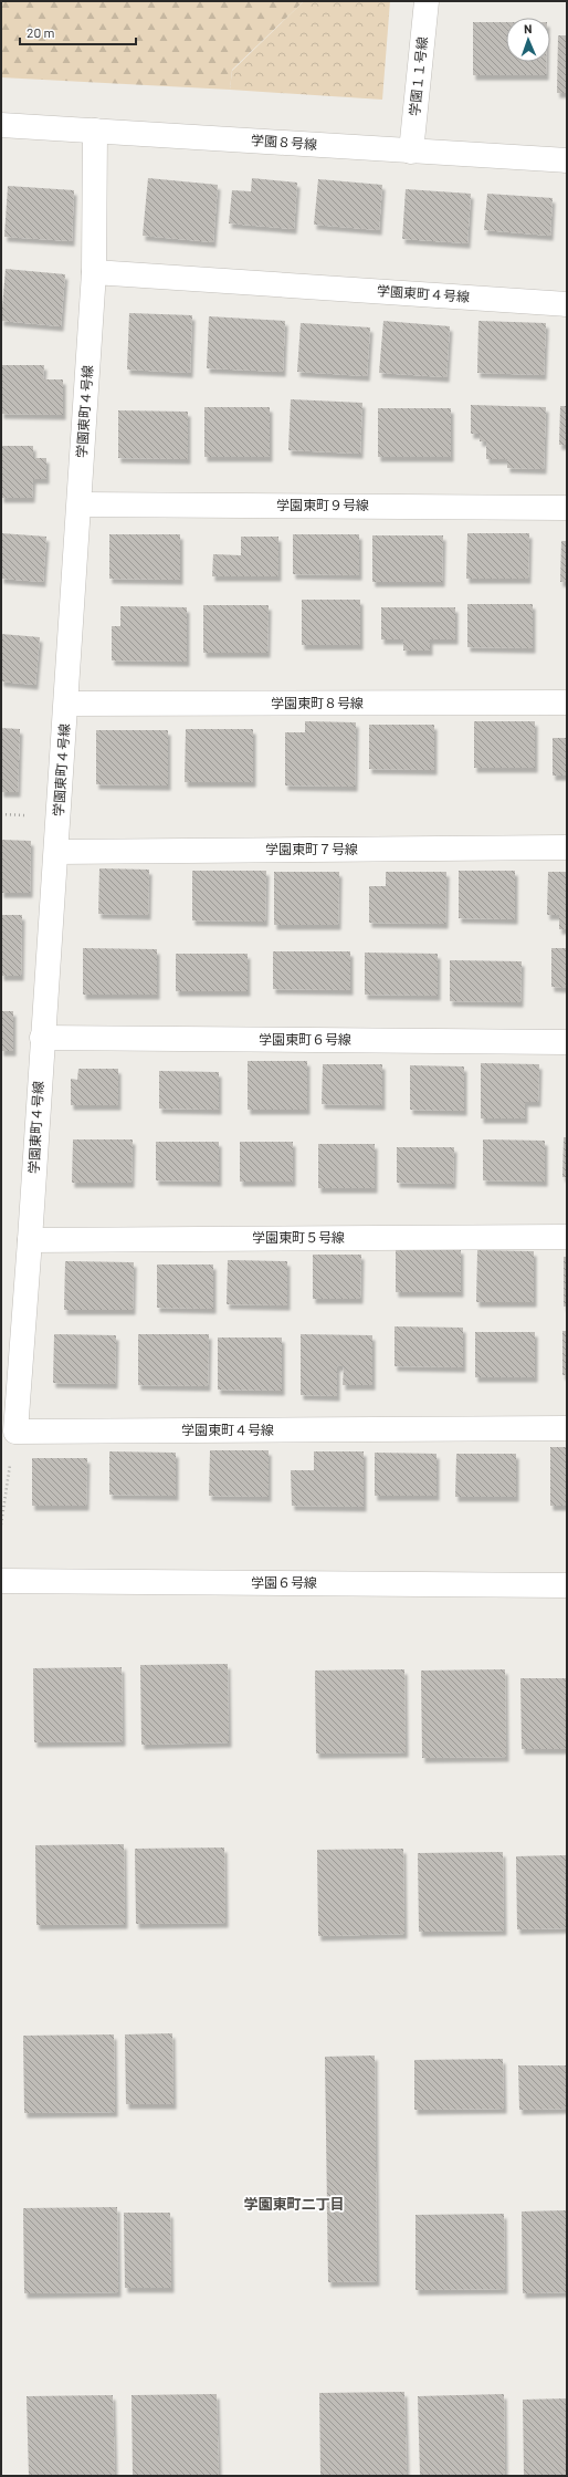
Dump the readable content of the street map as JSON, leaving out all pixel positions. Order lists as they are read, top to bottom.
{
  "streets": {
    "street": [
      "学園１１号線",
      "学園８号線",
      "学園東町４号線",
      "学園東町９号線",
      "学園東町８号線",
      "学園東町７号線",
      "学園東町６号線",
      "学園東町５号線",
      "学園６号線"
    ]
  },
  "crossings": [
    ["学園１１号線", "学園８号線"],
    ["学園８号線", "学園東町４号線"],
    ["学園東町４号線", "学園東町９号線"],
    ["学園東町４号線", "学園東町８号線"],
    ["学園東町４号線", "学園東町７号線"],
    ["学園東町４号線", "学園東町６号線"],
    ["学園東町４号線", "学園東町５号線"]
  ],
  "districts": ["学園東町二丁目"],
  "scale_bar": "20 m",
  "north": "top"
}
